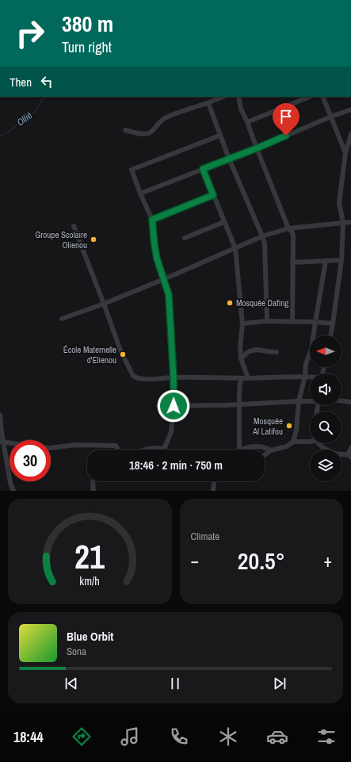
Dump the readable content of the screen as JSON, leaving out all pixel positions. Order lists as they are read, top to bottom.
{
  "water": ["Ollié"],
  "places": [
    "Groupe Scolaire Olienou",
    "Mosquée Dafing",
    "École Maternelle d'Elienou",
    "Mosquée Al Latifou"
  ],
  "north": "left",
  "page": {
    "turn": ["380 m", "Turn right"],
    "then": "Then",
    "limit": "30",
    "trip": "18:46 · 2 min · 750 m",
    "tile": "Climate",
    "heat": ["−", "20.5°", "+"],
    "song": ["Blue Orbit", "Sona"],
    "tabs": "18:44",
    "gauge": ["21", "km/h"]
  }
}
